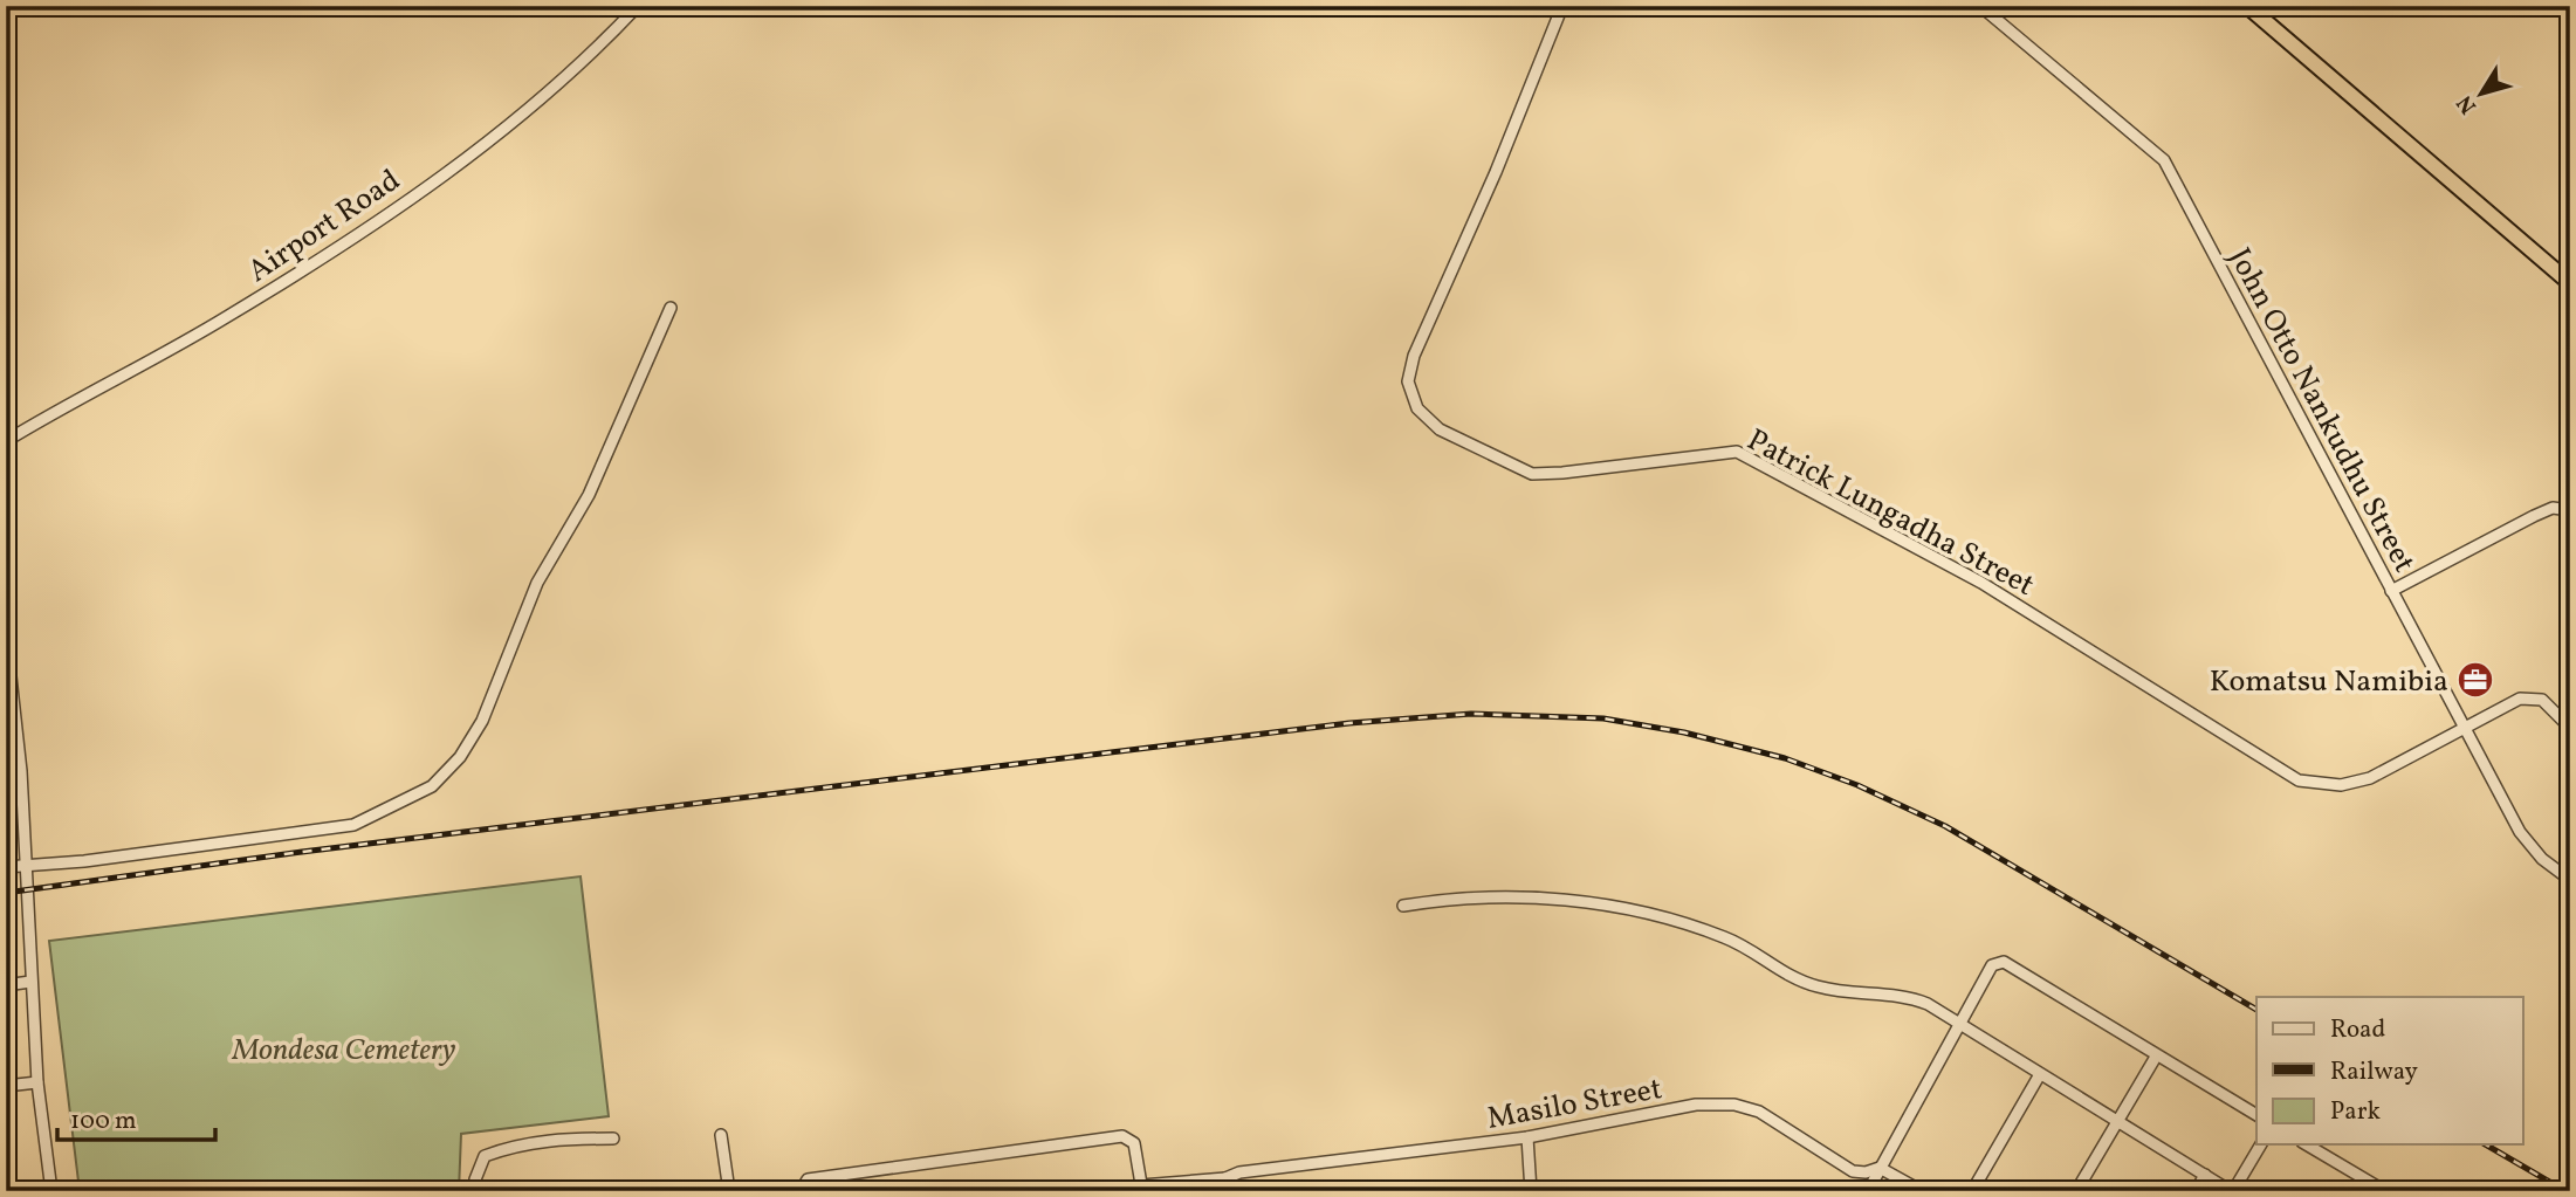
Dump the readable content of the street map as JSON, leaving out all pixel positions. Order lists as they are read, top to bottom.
{
  "streets": {
    "street": [
      "Airport Road",
      "John Otto Nankudhu Street",
      "Patrick Lungadha Street",
      "Masilo Street"
    ]
  },
  "crossings": [
    ["John Otto Nankudhu Street", "Patrick Lungadha Street"]
  ],
  "parks": ["Mondesa Cemetery"],
  "places": {
    "office": ["Komatsu Namibia"]
  },
  "legend": ["Road", "Railway", "Park"],
  "scale_bar": "100 m",
  "north": "bottom left"
}
